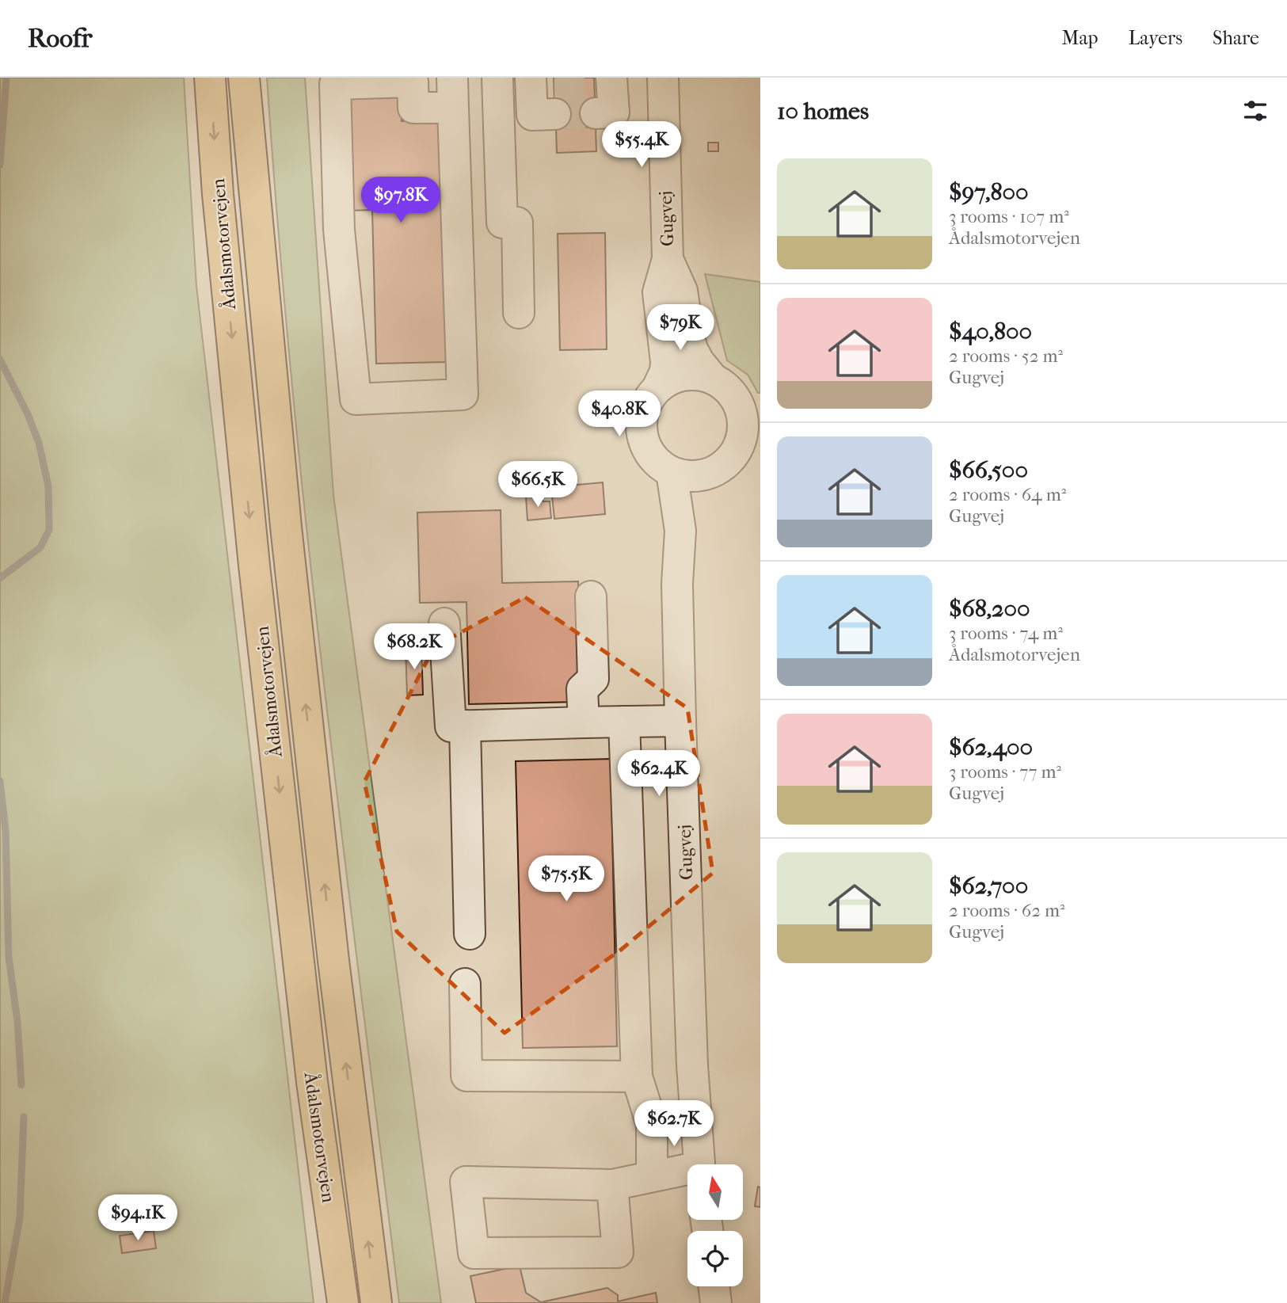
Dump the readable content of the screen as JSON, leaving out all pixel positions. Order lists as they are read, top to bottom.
{
  "streets": {
    "highway": ["Ådalsmotorvejen"],
    "street": ["Gugvej"]
  },
  "north": "top",
  "page": {
    "header": "Roofr",
    "nav": ["Map", "Layers", "Share"],
    "heading": "10 homes",
    "price": [
      "$55.4K",
      "$97.8K",
      "$79K",
      "$40.8K",
      "$66.5K",
      "$68.2K",
      "$62.4K",
      "$75.5K",
      "$62.7K",
      "$94.1K"
    ],
    "list": [
      {
        "name": "$97,800",
        "note": "3 rooms · 107 m² · Ådalsmotorvejen"
      },
      {
        "name": "$40,800",
        "note": "2 rooms · 52 m² · Gugvej"
      },
      {
        "name": "$66,500",
        "note": "2 rooms · 64 m² · Gugvej"
      },
      {
        "name": "$68,200",
        "note": "3 rooms · 74 m² · Ådalsmotorvejen"
      },
      {
        "name": "$62,400",
        "note": "3 rooms · 77 m² · Gugvej"
      },
      {
        "name": "$62,700",
        "note": "2 rooms · 62 m² · Gugvej"
      }
    ]
  }
}
